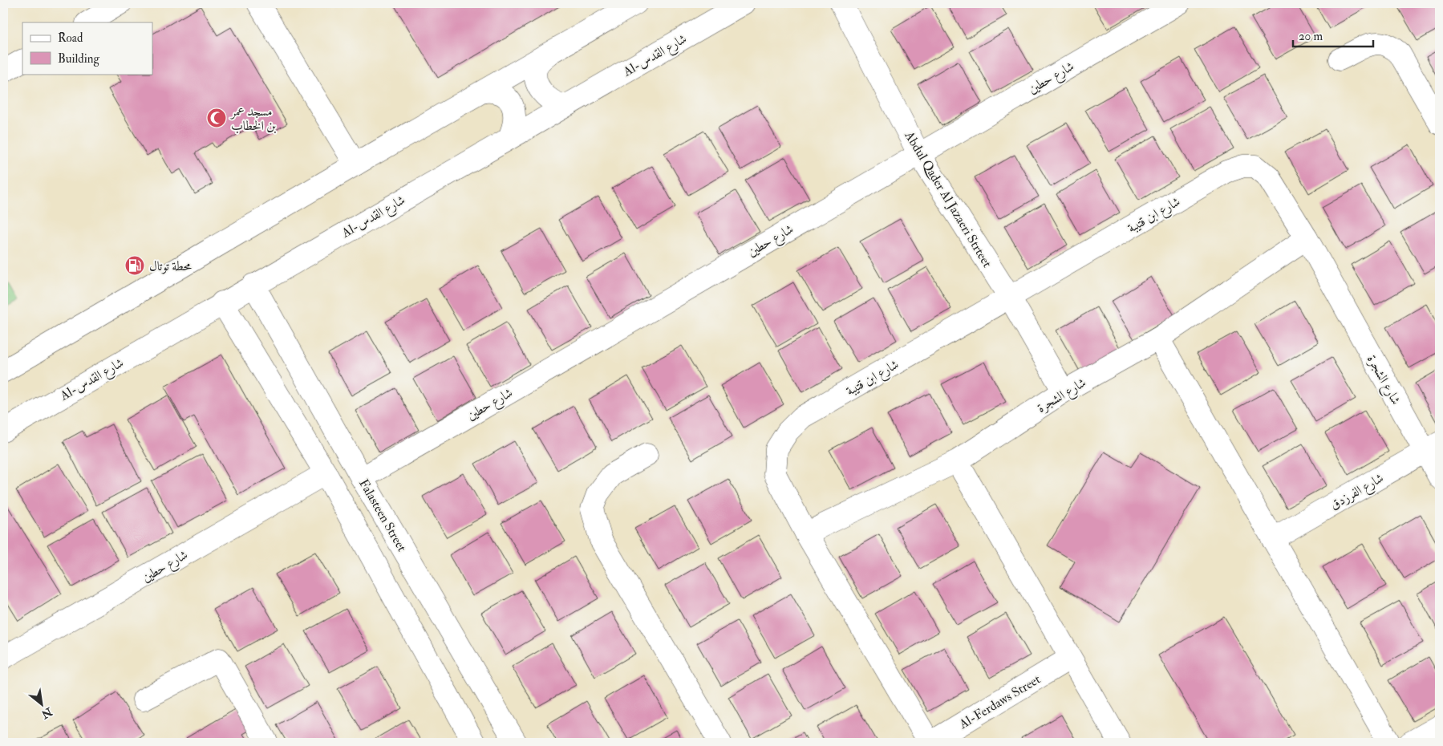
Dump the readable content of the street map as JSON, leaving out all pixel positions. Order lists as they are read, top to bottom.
{
  "streets": {
    "street": [
      "Al-شارع القدس",
      "شارع حطين",
      "Abdul Qader Al Jazaeri Strteet",
      "شارع ابن قتيبة",
      "شارع الشجرة",
      "شارع الفرزدق",
      "Falasteen Street",
      "Al-Ferdaws Street"
    ]
  },
  "crossings": [
    ["Al-شارع القدس", "Falasteen Street"],
    ["شارع حطين", "Abdul Qader Al Jazaeri Strteet"],
    ["شارع حطين", "Falasteen Street"],
    ["Abdul Qader Al Jazaeri Strteet", "شارع ابن قتيبة"],
    ["Abdul Qader Al Jazaeri Strteet", "شارع الشجرة"],
    ["شارع ابن قتيبة", "شارع الشجرة"],
    ["شارع ابن قتيبة", "Al-Ferdaws Street"],
    ["شارع الشجرة", "شارع الفرزدق"]
  ],
  "places": {
    "mosque": ["مسجد عمر بن الخطاب"],
    "fuel station": ["محطة توتال"]
  },
  "legend": ["Road", "Building"],
  "scale_bar": "20 m",
  "north": "bottom right"
}
